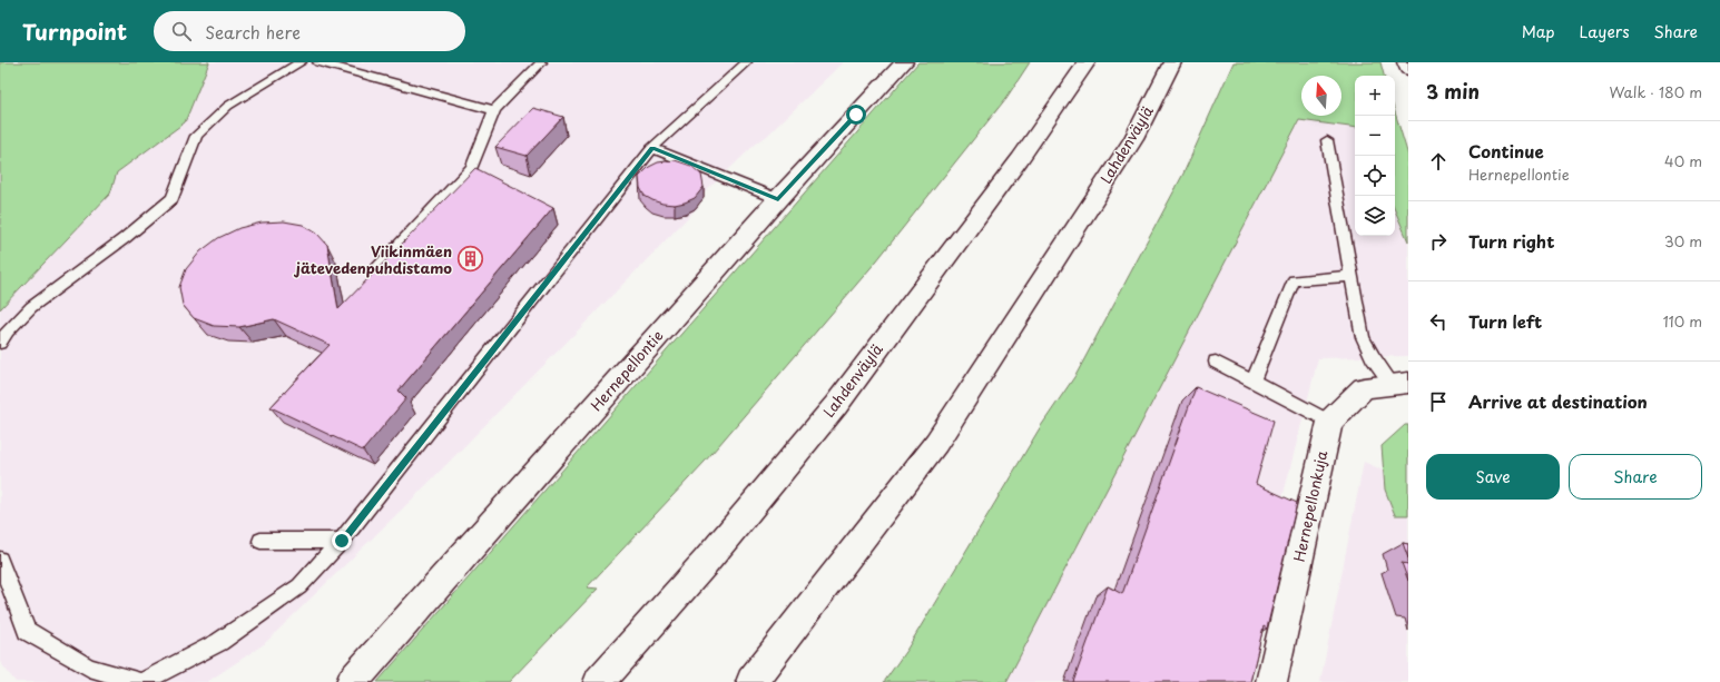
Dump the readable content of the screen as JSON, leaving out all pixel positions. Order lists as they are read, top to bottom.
{
  "streets": {
    "main road": ["Lahdenväylä", "Hernepellontie", "Hernepellonkuja"]
  },
  "places": {
    "building": ["Viikinmäen jätevedenpuhdistamo"]
  },
  "north": "top",
  "page": {
    "header": "Turnpoint",
    "search": "Search here",
    "nav": ["Map", "Layers", "Share"],
    "heading": ["3 min", "Walk · 180 m"],
    "map_buttons": ["+", "−"],
    "list": [
      ["Continue", "Hernepellontie", "40 m"],
      ["Turn right", "30 m"],
      ["Turn left", "110 m"],
      "Arrive at destination"
    ],
    "buttons": ["Save", "Share"]
  }
}
